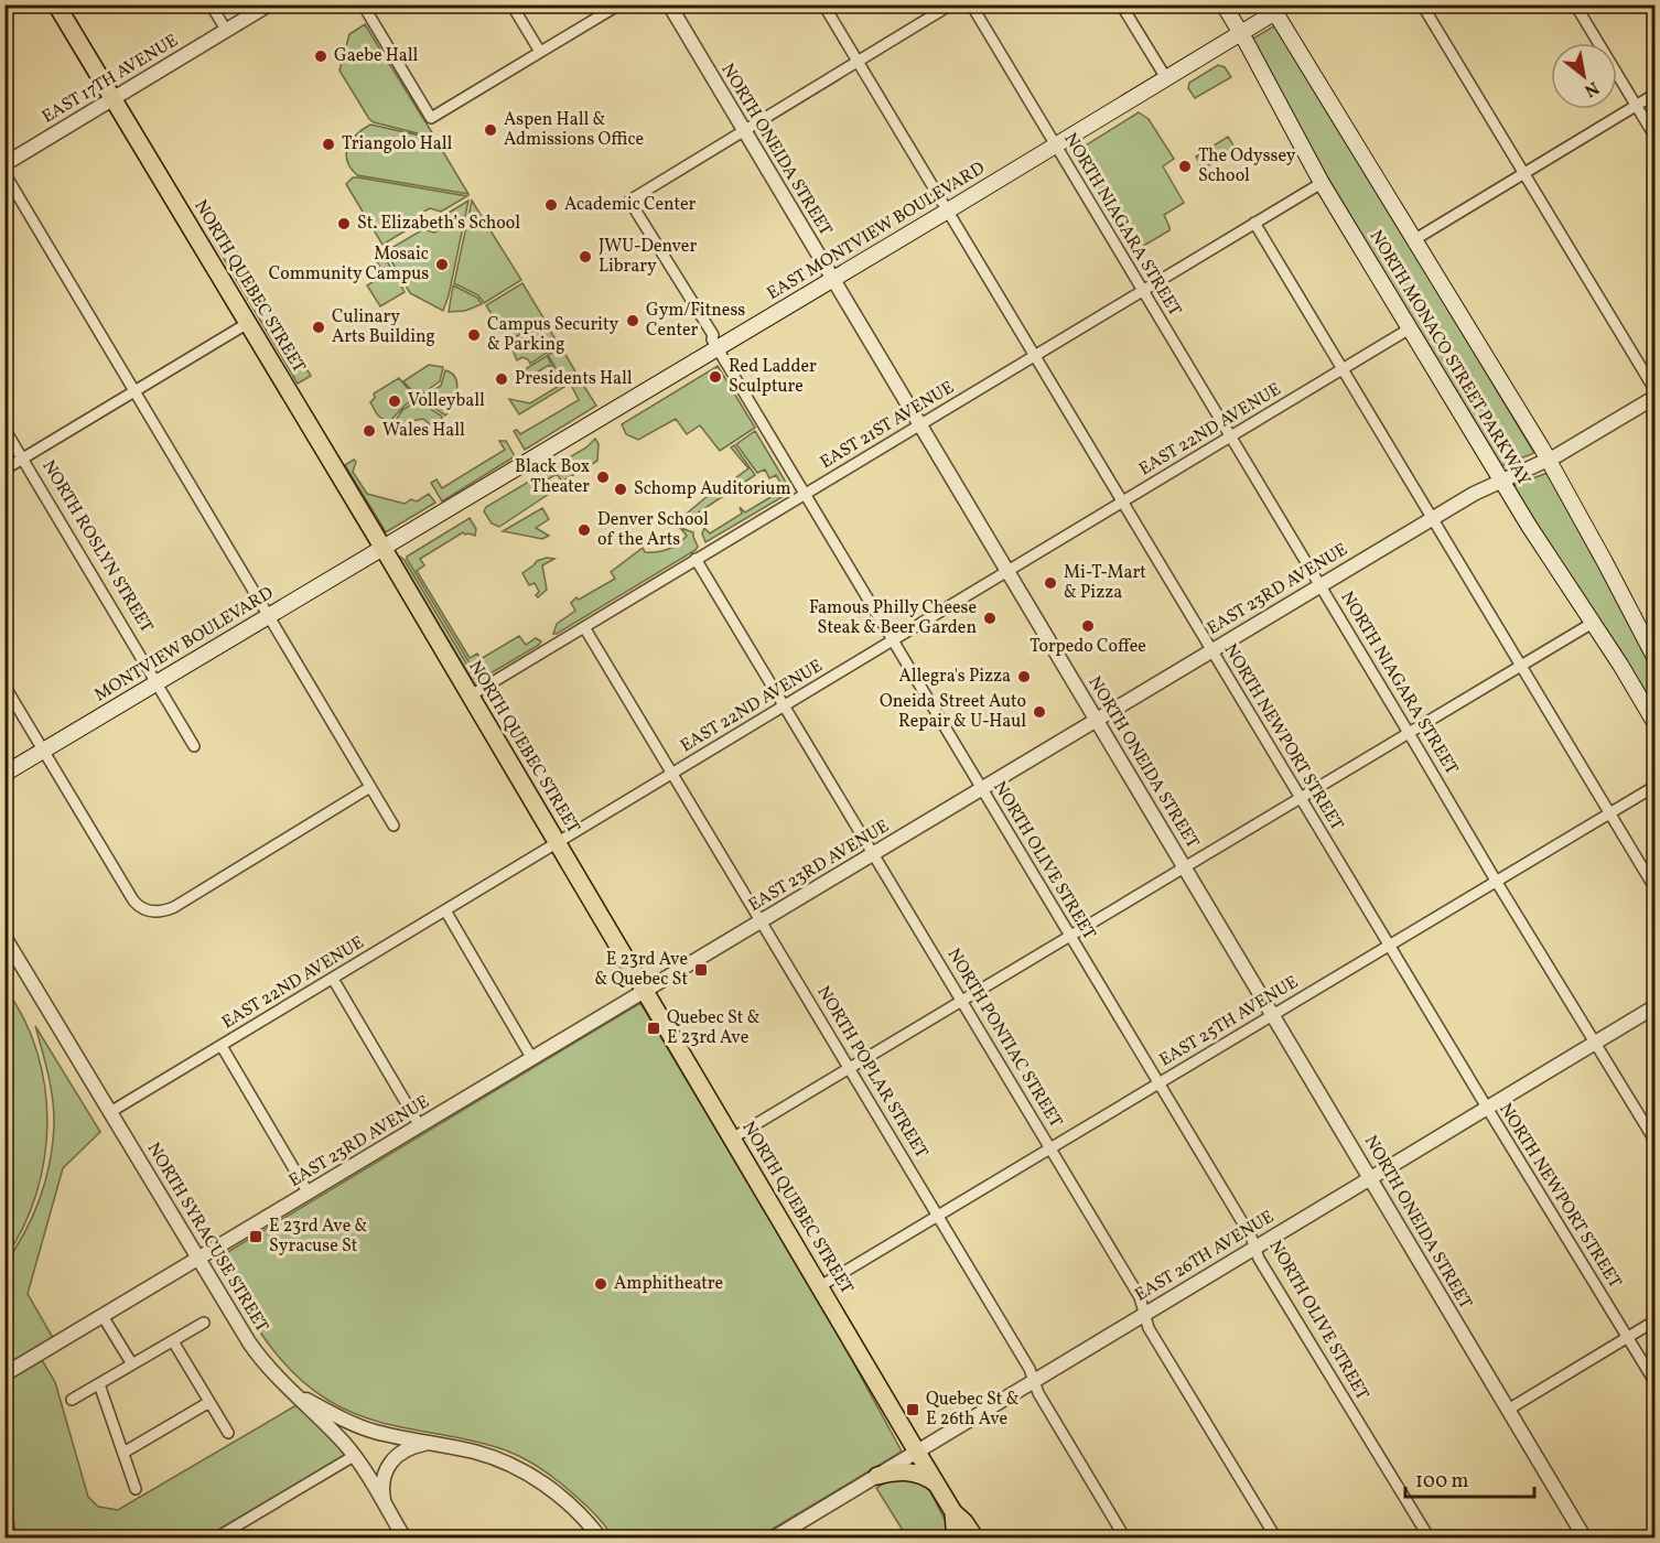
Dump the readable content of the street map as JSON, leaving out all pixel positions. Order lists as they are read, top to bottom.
{
  "streets": {
    "main road": [
      "EAST MONTVIEW BOULEVARD",
      "NORTH QUEBEC STREET",
      "NORTH MONACO STREET PARKWAY",
      "MONTVIEW BOULEVARD"
    ],
    "street": [
      "EAST 17TH AVENUE",
      "NORTH ONEIDA STREET",
      "NORTH NIAGARA STREET",
      "EAST 21ST AVENUE",
      "EAST 22ND AVENUE",
      "NORTH ROSLYN STREET",
      "EAST 23RD AVENUE",
      "NORTH NEWPORT STREET",
      "NORTH OLIVE STREET",
      "EAST 25TH AVENUE",
      "NORTH PONTIAC STREET",
      "NORTH POPLAR STREET",
      "NORTH SYRACUSE STREET",
      "EAST 26TH AVENUE"
    ]
  },
  "crossings": [
    ["EAST 17TH AVENUE", "NORTH QUEBEC STREET"],
    ["NORTH ONEIDA STREET", "EAST MONTVIEW BOULEVARD"],
    ["NORTH ONEIDA STREET", "EAST 21ST AVENUE"],
    ["NORTH ONEIDA STREET", "EAST 22ND AVENUE"],
    ["NORTH ONEIDA STREET", "EAST 23RD AVENUE"],
    ["NORTH ONEIDA STREET", "NORTH OLIVE STREET"],
    ["NORTH ONEIDA STREET", "EAST 25TH AVENUE"],
    ["NORTH ONEIDA STREET", "EAST 26TH AVENUE"],
    ["NORTH NIAGARA STREET", "EAST MONTVIEW BOULEVARD"],
    ["NORTH NIAGARA STREET", "EAST 21ST AVENUE"],
    ["NORTH NIAGARA STREET", "EAST 22ND AVENUE"],
    ["NORTH NIAGARA STREET", "EAST 23RD AVENUE"],
    ["NORTH NIAGARA STREET", "EAST 25TH AVENUE"],
    ["NORTH NIAGARA STREET", "EAST 26TH AVENUE"],
    ["EAST MONTVIEW BOULEVARD", "NORTH QUEBEC STREET"],
    ["EAST MONTVIEW BOULEVARD", "NORTH MONACO STREET PARKWAY"],
    ["EAST MONTVIEW BOULEVARD", "MONTVIEW BOULEVARD"],
    ["EAST MONTVIEW BOULEVARD", "NORTH NEWPORT STREET"],
    ["EAST MONTVIEW BOULEVARD", "NORTH OLIVE STREET"],
    ["NORTH QUEBEC STREET", "EAST 21ST AVENUE"],
    ["NORTH QUEBEC STREET", "EAST 22ND AVENUE"],
    ["NORTH QUEBEC STREET", "EAST 23RD AVENUE"],
    ["NORTH QUEBEC STREET", "MONTVIEW BOULEVARD"],
    ["NORTH QUEBEC STREET", "EAST 25TH AVENUE"],
    ["NORTH QUEBEC STREET", "EAST 26TH AVENUE"],
    ["NORTH MONACO STREET PARKWAY", "EAST 21ST AVENUE"],
    ["NORTH MONACO STREET PARKWAY", "EAST 22ND AVENUE"],
    ["NORTH MONACO STREET PARKWAY", "EAST 23RD AVENUE"],
    ["EAST 21ST AVENUE", "NORTH NEWPORT STREET"],
    ["EAST 21ST AVENUE", "NORTH OLIVE STREET"],
    ["EAST 21ST AVENUE", "NORTH PONTIAC STREET"],
    ["EAST 21ST AVENUE", "NORTH POPLAR STREET"],
    ["EAST 22ND AVENUE", "NORTH NEWPORT STREET"],
    ["EAST 22ND AVENUE", "NORTH OLIVE STREET"],
    ["EAST 22ND AVENUE", "NORTH PONTIAC STREET"],
    ["EAST 22ND AVENUE", "NORTH POPLAR STREET"],
    ["EAST 22ND AVENUE", "NORTH SYRACUSE STREET"],
    ["NORTH ROSLYN STREET", "MONTVIEW BOULEVARD"],
    ["EAST 23RD AVENUE", "NORTH NEWPORT STREET"],
    ["EAST 23RD AVENUE", "NORTH OLIVE STREET"],
    ["EAST 23RD AVENUE", "NORTH PONTIAC STREET"],
    ["EAST 23RD AVENUE", "NORTH POPLAR STREET"],
    ["EAST 23RD AVENUE", "NORTH SYRACUSE STREET"],
    ["NORTH NEWPORT STREET", "EAST 25TH AVENUE"],
    ["NORTH NEWPORT STREET", "EAST 26TH AVENUE"],
    ["NORTH OLIVE STREET", "EAST 25TH AVENUE"],
    ["NORTH OLIVE STREET", "EAST 26TH AVENUE"],
    ["EAST 25TH AVENUE", "NORTH PONTIAC STREET"],
    ["EAST 25TH AVENUE", "NORTH POPLAR STREET"],
    ["NORTH PONTIAC STREET", "EAST 26TH AVENUE"],
    ["NORTH POPLAR STREET", "EAST 26TH AVENUE"]
  ],
  "places": {
    "other": [
      "Gaebe Hall",
      "Aspen Hall & Admissions Office",
      "Triangolo Hall",
      "The Odyssey School",
      "Academic Center",
      "St. Elizabeth’s School",
      "JWU-Denver Library",
      "Mosaic Community Campus",
      "Gym/Fitness Center",
      "Culinary Arts Building",
      "Campus Security & Parking",
      "Red Ladder Sculpture",
      "Presidents Hall",
      "Volleyball",
      "Wales Hall",
      "Black Box Theater",
      "Schomp Auditorium",
      "Denver School of the Arts",
      "Mi-T-Mart & Pizza",
      "Famous Philly Cheese Steak & Beer Garden",
      "Torpedo Coffee",
      "Allegra's Pizza",
      "Oneida Street Auto Repair & U-Haul",
      "Amphitheatre"
    ],
    "transit": [
      "E 23rd Ave & Quebec St",
      "Quebec St & E 23rd Ave",
      "E 23rd Ave & Syracuse St",
      "Quebec St & E 26th Ave"
    ]
  },
  "scale_bar": "100 m",
  "north": "bottom right"
}
